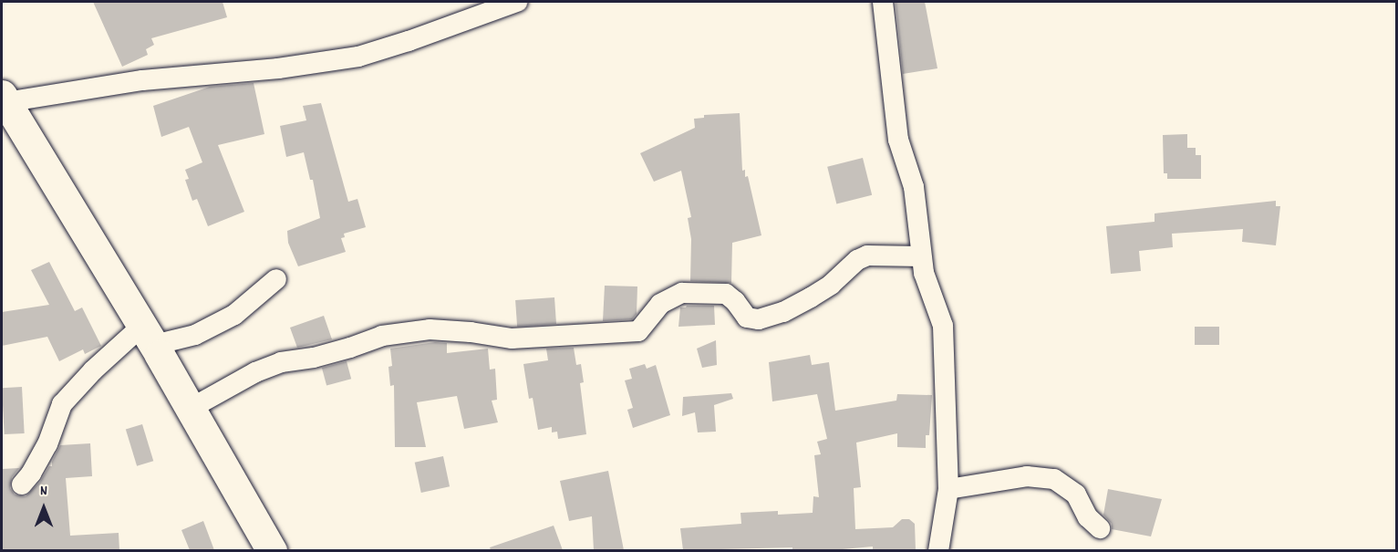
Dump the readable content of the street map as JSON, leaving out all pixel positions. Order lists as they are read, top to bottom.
{
  "north": "top"
}
